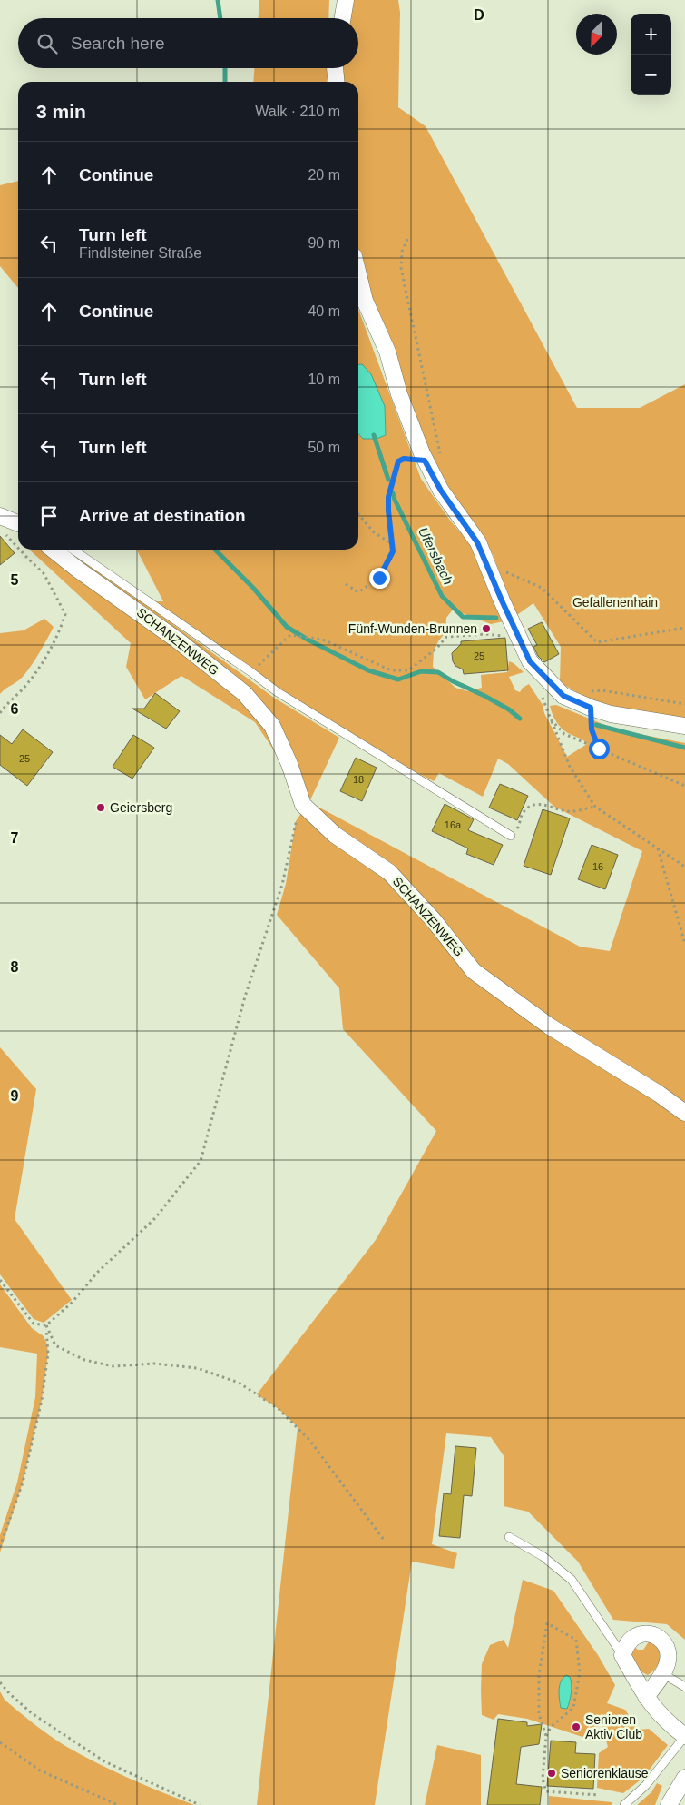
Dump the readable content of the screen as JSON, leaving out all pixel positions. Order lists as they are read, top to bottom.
{
  "streets": {
    "street": ["SCHANZENWEG"]
  },
  "water": ["Ufersbach"],
  "parks": ["Gefallenenhain"],
  "places": [
    "Fünf-Wunden-Brunnen",
    "Geiersberg",
    "Senioren Aktiv Club",
    "Seniorenklause"
  ],
  "house_numbers": [
    "25",
    "25",
    "18",
    "16a",
    "16"
  ],
  "north": "bottom left",
  "page": {
    "map_buttons": ["+", "−"],
    "search": "Search here",
    "heading": ["3 min", "Walk · 210 m"],
    "list": [
      ["Continue", "20 m"],
      ["Turn left", "Findlsteiner Straße", "90 m"],
      ["Continue", "40 m"],
      ["Turn left", "10 m"],
      ["Turn left", "50 m"],
      "Arrive at destination"
    ]
  },
  "grid": {
    "columns": ["D"],
    "rows": [
      "5",
      "6",
      "7",
      "8",
      "9"
    ]
  }
}
